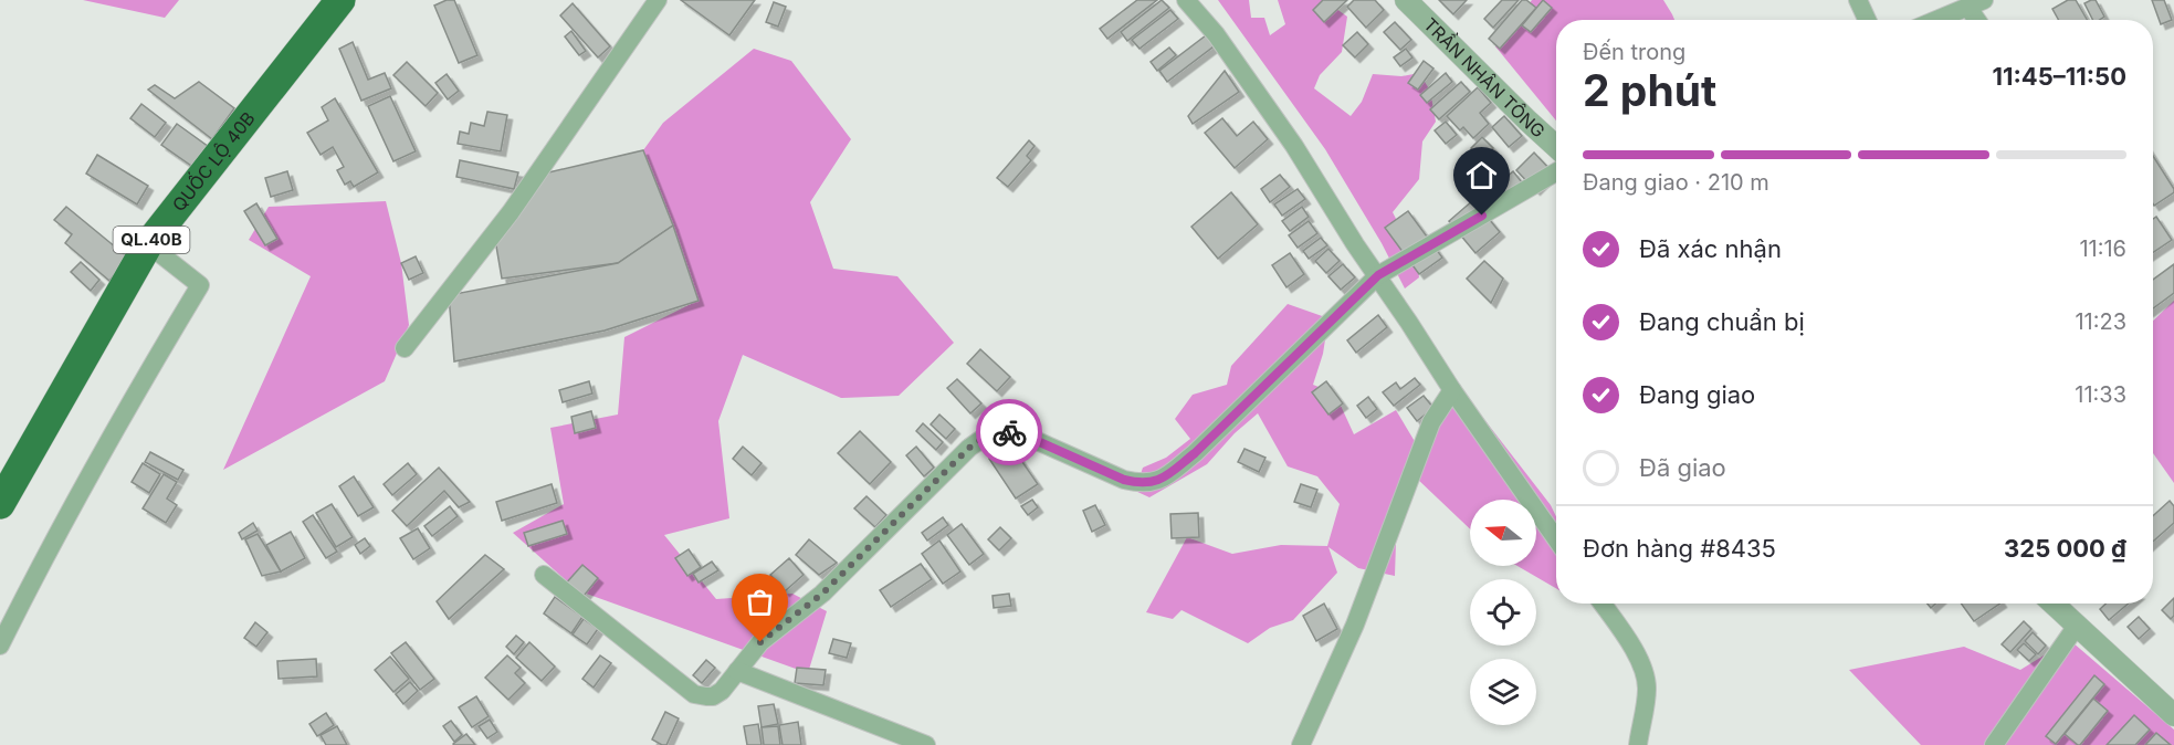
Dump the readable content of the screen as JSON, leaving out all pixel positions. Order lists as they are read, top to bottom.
{
  "streets": {
    "highway": ["QUỐC LỘ 40B", "QL.40B"],
    "street": ["TRẦN NHÂN TÔNG"]
  },
  "north": "left",
  "page": {
    "heading": ["2 phút", "Đến trong", "11:45–11:50"],
    "panel": ["Đơn hàng #8435", "325 000 ₫"],
    "bar": "Đang giao · 210 m",
    "list": [
      ["Đã xác nhận", "11:16"],
      ["Đang chuẩn bị", "11:23"],
      ["Đang giao", "11:33"],
      "Đã giao"
    ]
  }
}
